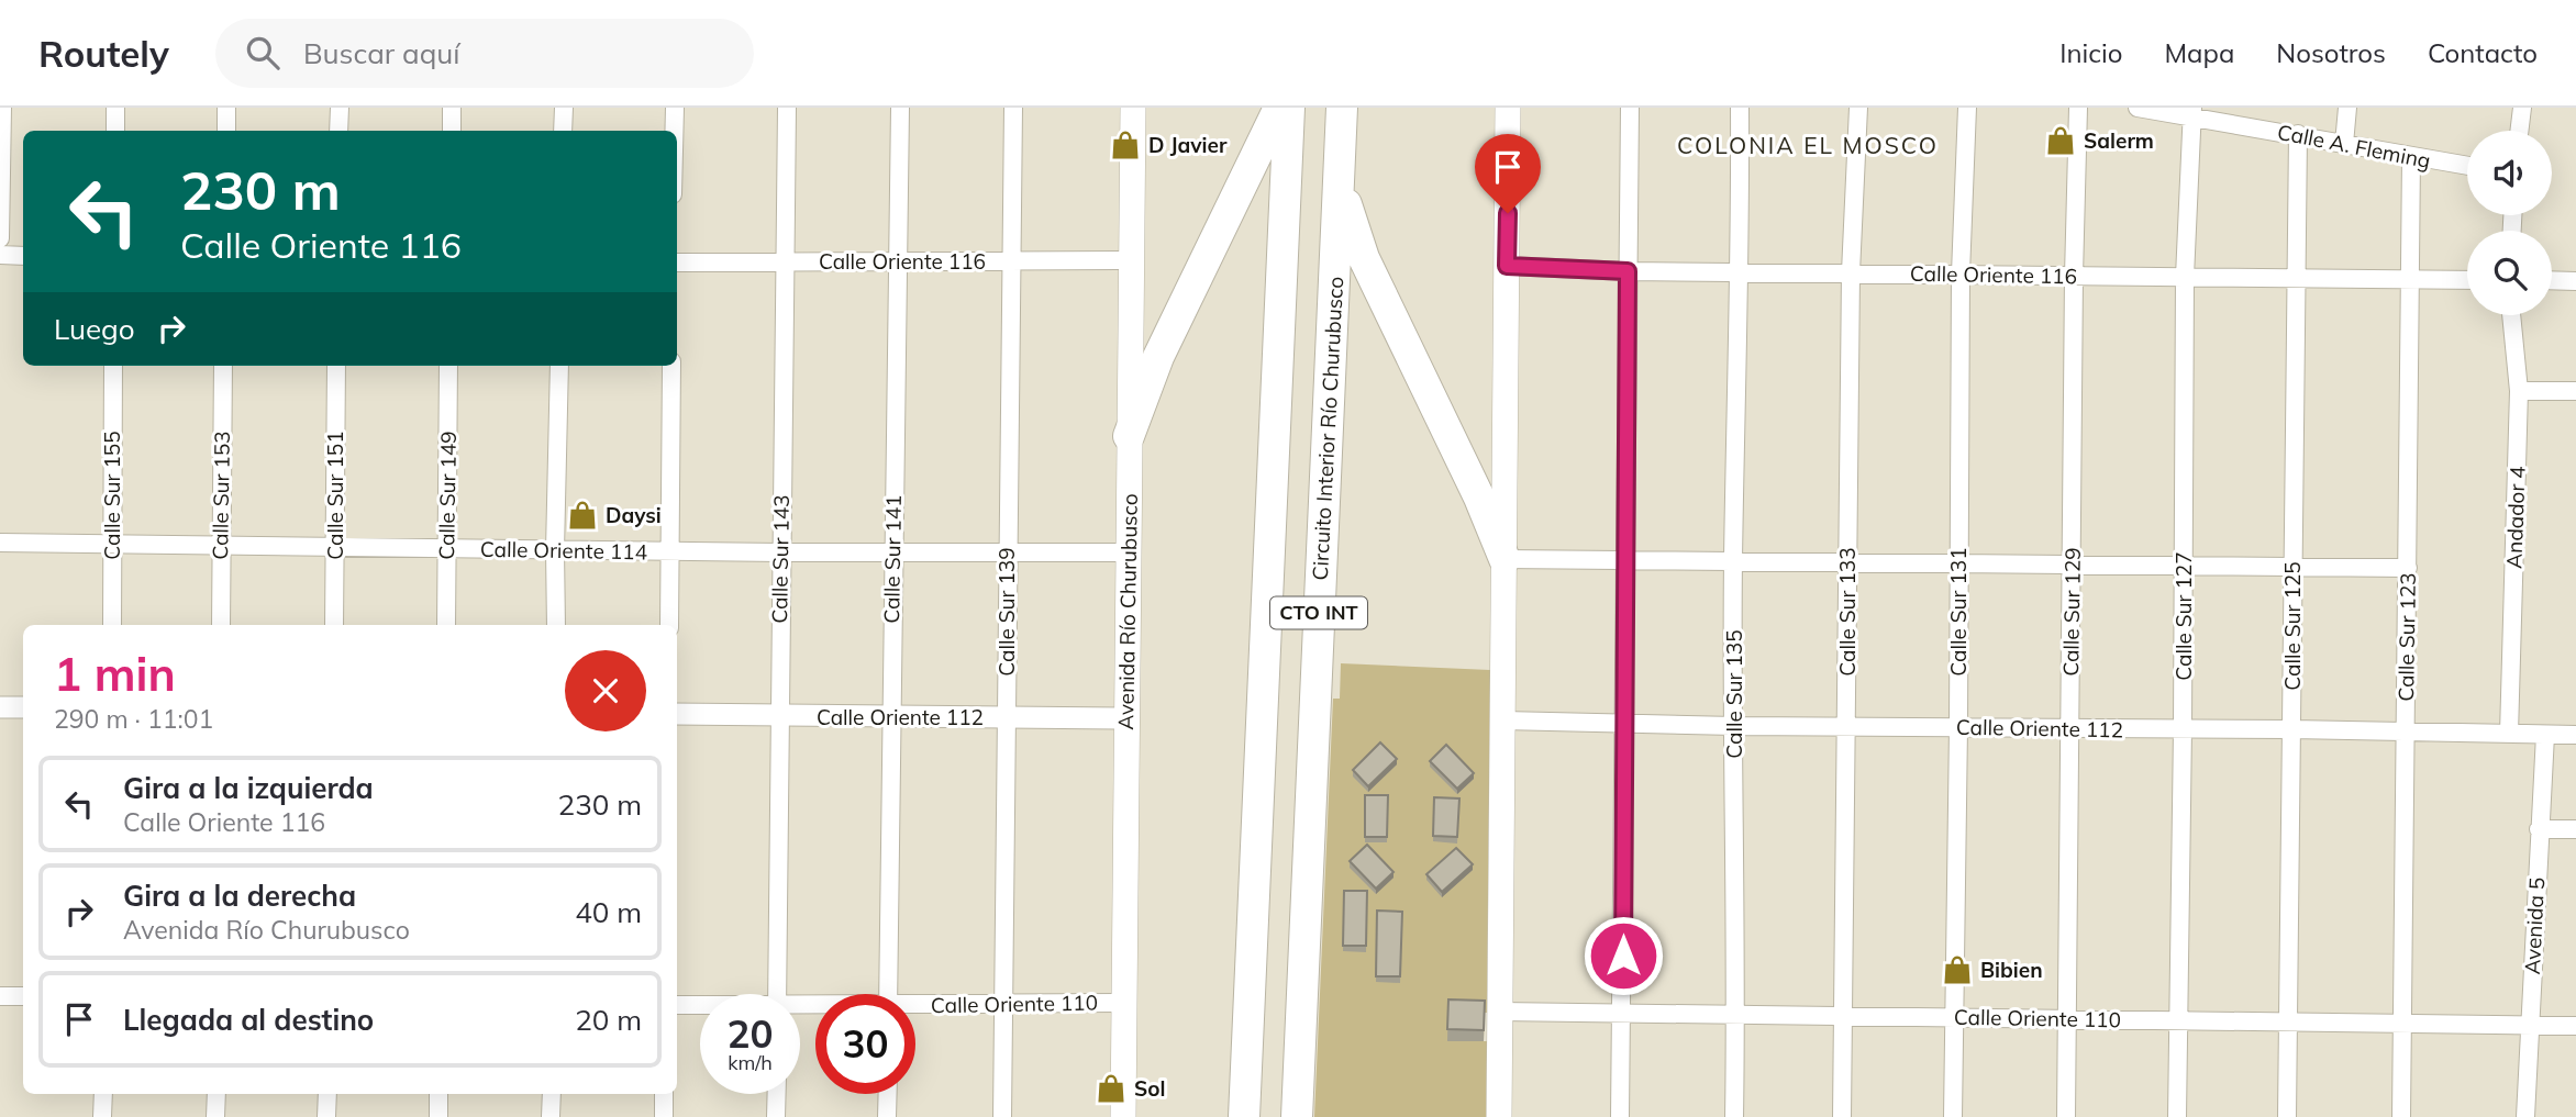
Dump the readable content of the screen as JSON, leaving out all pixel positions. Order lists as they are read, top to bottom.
{
  "streets": {
    "highway": ["Circuito Interior Río Churubusco", "CTO INT"],
    "main road": ["Avenida Río Churubusco"],
    "street": [
      "Calle A. Fleming",
      "Calle Oriente 116",
      "Calle Sur 155",
      "Calle Sur 153",
      "Calle Sur 151",
      "Calle Sur 149",
      "Andador 4",
      "Calle Oriente 114",
      "Calle Sur 143",
      "Calle Sur 141",
      "Calle Sur 139",
      "Calle Sur 133",
      "Calle Sur 131",
      "Calle Sur 129",
      "Calle Sur 127",
      "Calle Sur 125",
      "Calle Sur 123",
      "Calle Sur 135",
      "Calle Oriente 112",
      "Avenida 5",
      "Calle Oriente 110"
    ]
  },
  "crossings": [
    ["Calle A. Fleming", "Calle Sur 127"],
    ["Calle A. Fleming", "Calle Sur 125"],
    ["Calle A. Fleming", "Calle Sur 123"],
    ["Calle Oriente 116", "Calle Sur 143"],
    ["Calle Oriente 116", "Calle Sur 141"],
    ["Calle Oriente 116", "Calle Sur 139"],
    ["Calle Oriente 116", "Avenida Río Churubusco"],
    ["Calle Oriente 116", "Calle Sur 133"],
    ["Calle Oriente 116", "Calle Sur 131"],
    ["Calle Oriente 116", "Calle Sur 129"],
    ["Calle Oriente 116", "Calle Sur 127"],
    ["Calle Oriente 116", "Calle Sur 125"],
    ["Calle Oriente 116", "Calle Sur 123"],
    ["Calle Oriente 116", "Calle Sur 135"],
    ["Calle Sur 155", "Calle Oriente 114"],
    ["Calle Sur 153", "Calle Oriente 114"],
    ["Calle Sur 151", "Calle Oriente 114"],
    ["Calle Sur 149", "Calle Oriente 114"],
    ["Andador 4", "Calle Oriente 112"],
    ["Calle Oriente 114", "Calle Sur 143"],
    ["Calle Oriente 114", "Calle Sur 141"],
    ["Calle Oriente 114", "Calle Sur 139"],
    ["Calle Oriente 114", "Avenida Río Churubusco"],
    ["Calle Sur 143", "Calle Oriente 112"],
    ["Calle Sur 141", "Calle Oriente 112"],
    ["Calle Sur 139", "Calle Oriente 112"],
    ["Calle Sur 139", "Calle Oriente 110"],
    ["Avenida Río Churubusco", "Calle Oriente 112"],
    ["Avenida Río Churubusco", "Calle Oriente 110"],
    ["Calle Sur 133", "Calle Oriente 112"],
    ["Calle Sur 133", "Calle Oriente 110"],
    ["Calle Sur 131", "Calle Oriente 112"],
    ["Calle Sur 131", "Calle Oriente 110"],
    ["Calle Sur 129", "Calle Oriente 112"],
    ["Calle Sur 129", "Calle Oriente 110"],
    ["Calle Sur 127", "Calle Oriente 112"],
    ["Calle Sur 127", "Calle Oriente 110"],
    ["Calle Sur 125", "Calle Oriente 112"],
    ["Calle Sur 125", "Calle Oriente 110"],
    ["Calle Sur 123", "Calle Oriente 112"],
    ["Calle Sur 123", "Calle Oriente 110"],
    ["Calle Sur 135", "Calle Oriente 112"],
    ["Calle Sur 135", "Calle Oriente 110"],
    ["Calle Oriente 112", "Avenida 5"],
    ["Avenida 5", "Calle Oriente 110"]
  ],
  "districts": ["COLONIA EL MOSCO"],
  "places": {
    "shop": [
      "Salerm",
      "D Javier",
      "Daysi",
      "Bibien",
      "Sol"
    ]
  },
  "page": {
    "header": "Routely",
    "search": "Buscar aquí",
    "nav": [
      "Inicio",
      "Mapa",
      "Nosotros",
      "Contacto"
    ],
    "turn": ["230 m", "Calle Oriente 116"],
    "then": "Luego",
    "heading": ["1 min", "290 m · 11:01"],
    "list": [
      {
        "name": "Gira a la izquierda",
        "note": "Calle Oriente 116",
        "value": "230 m"
      },
      {
        "name": "Gira a la derecha",
        "note": "Avenida Río Churubusco",
        "value": "40 m"
      },
      {
        "name": "Llegada al destino",
        "value": "20 m"
      }
    ],
    "speed": "20 km/h",
    "limit": "30"
  }
}
